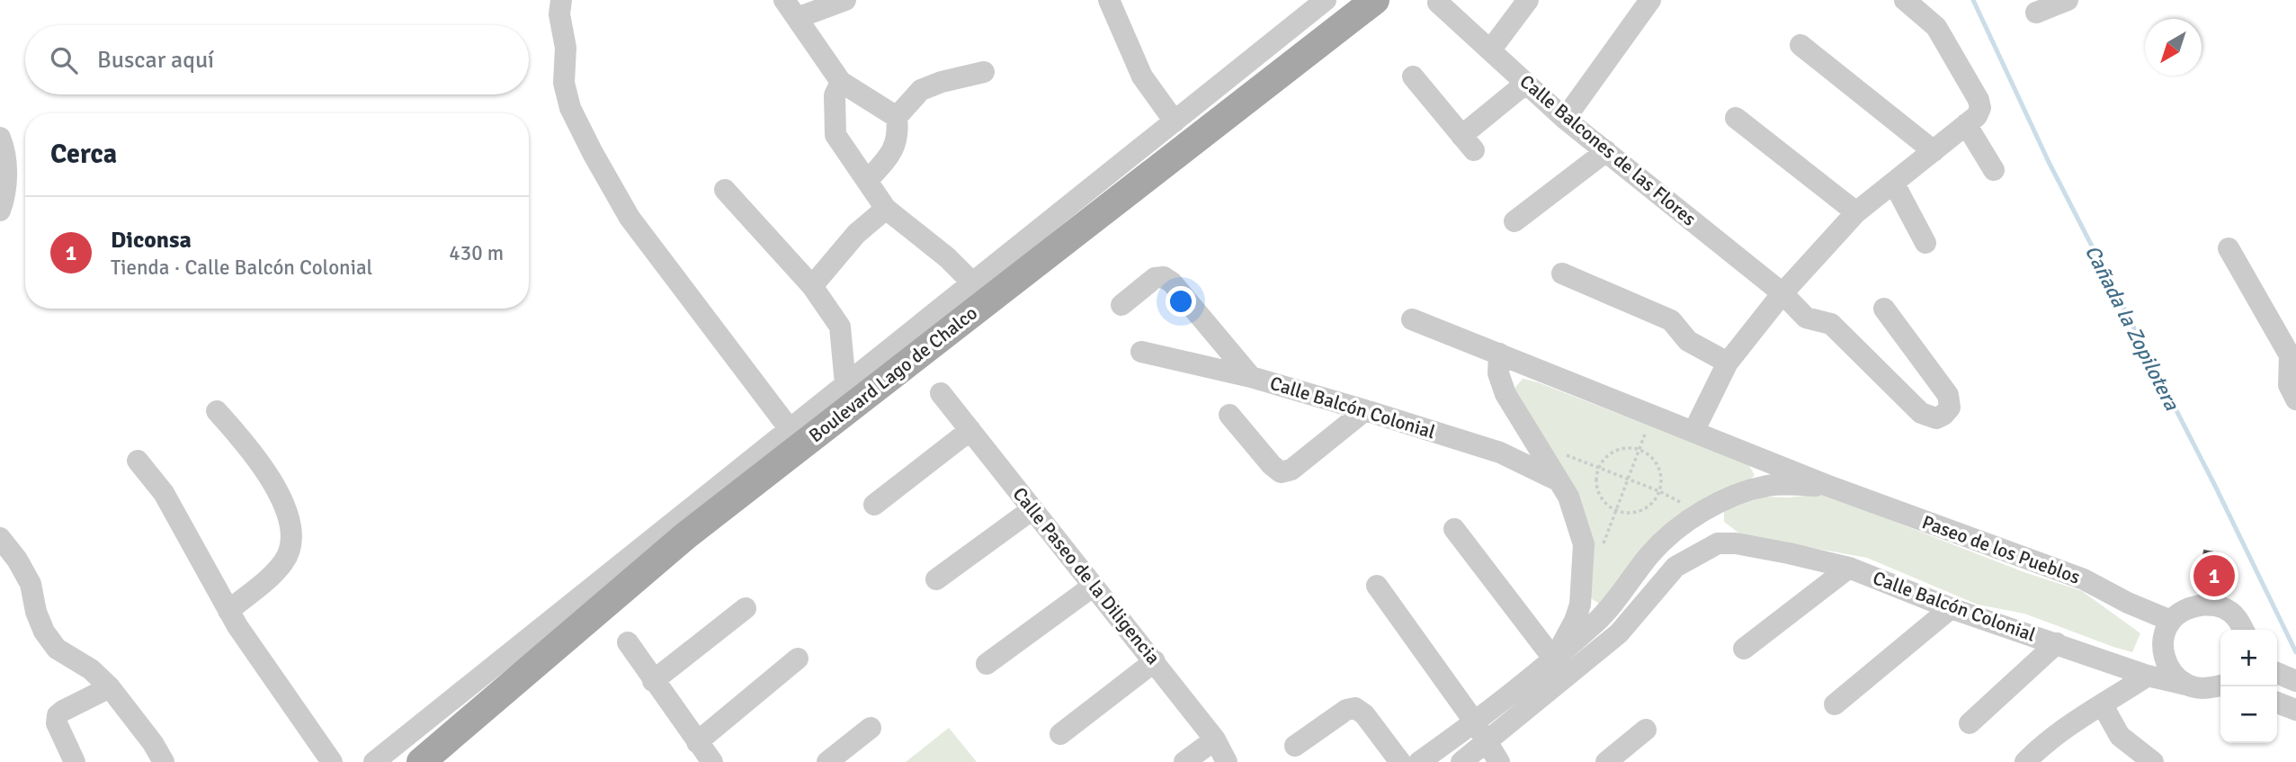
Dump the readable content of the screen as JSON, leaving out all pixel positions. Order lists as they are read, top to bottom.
{
  "streets": {
    "main road": ["Boulevard Lago de Chalco"],
    "street": [
      "Calle Balcones de las Flores",
      "Calle Balcón Colonial",
      "Paseo de los Pueblos",
      "Calle Paseo de la Diligencia"
    ]
  },
  "water": ["Cañada la Zopilotera"],
  "north": "bottom left",
  "page": {
    "search": "Buscar aquí",
    "heading": "Cerca",
    "list": [
      {
        "mark": "1",
        "name": "Diconsa",
        "note": "Tienda · Calle Balcón Colonial",
        "value": "430 m"
      }
    ],
    "pins": "1",
    "map_buttons": ["+", "−"]
  }
}
